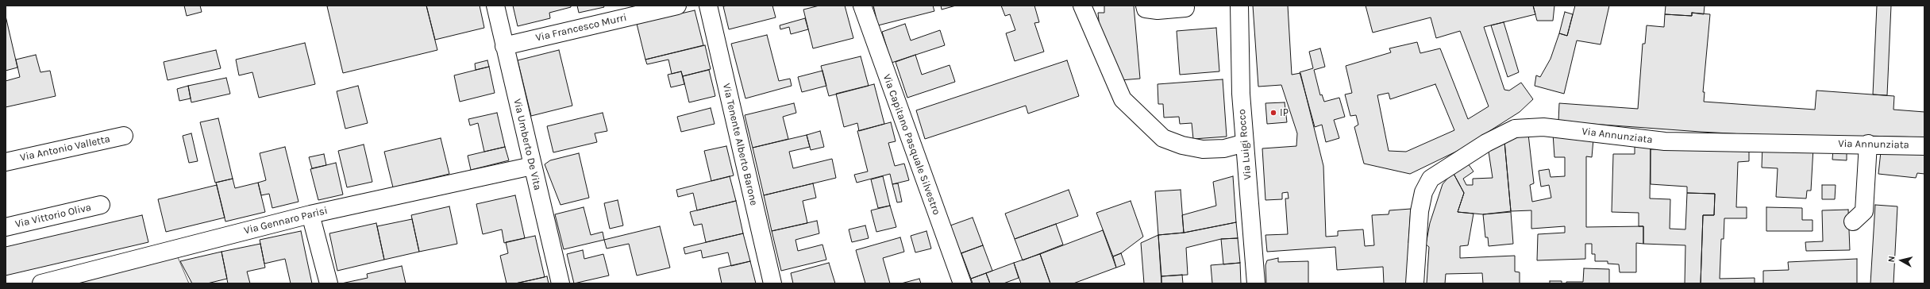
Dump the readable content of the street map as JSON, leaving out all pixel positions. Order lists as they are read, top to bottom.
{
  "streets": {
    "street": [
      "Via Francesco Murri",
      "Via Annunziata",
      "Via Umberto De Vita",
      "Via Tenente Alberto Barone",
      "Via Capitano Pasquale Silvestro",
      "Via Luigi Rocco",
      "Via Antonio Valletta",
      "Via Vittorio Oliva",
      "Via Gennaro Parisi"
    ]
  },
  "crossings": [
    ["Via Francesco Murri", "Via Umberto De Vita"],
    ["Via Umberto De Vita", "Via Gennaro Parisi"]
  ],
  "places": ["IP"],
  "north": "left"
}
